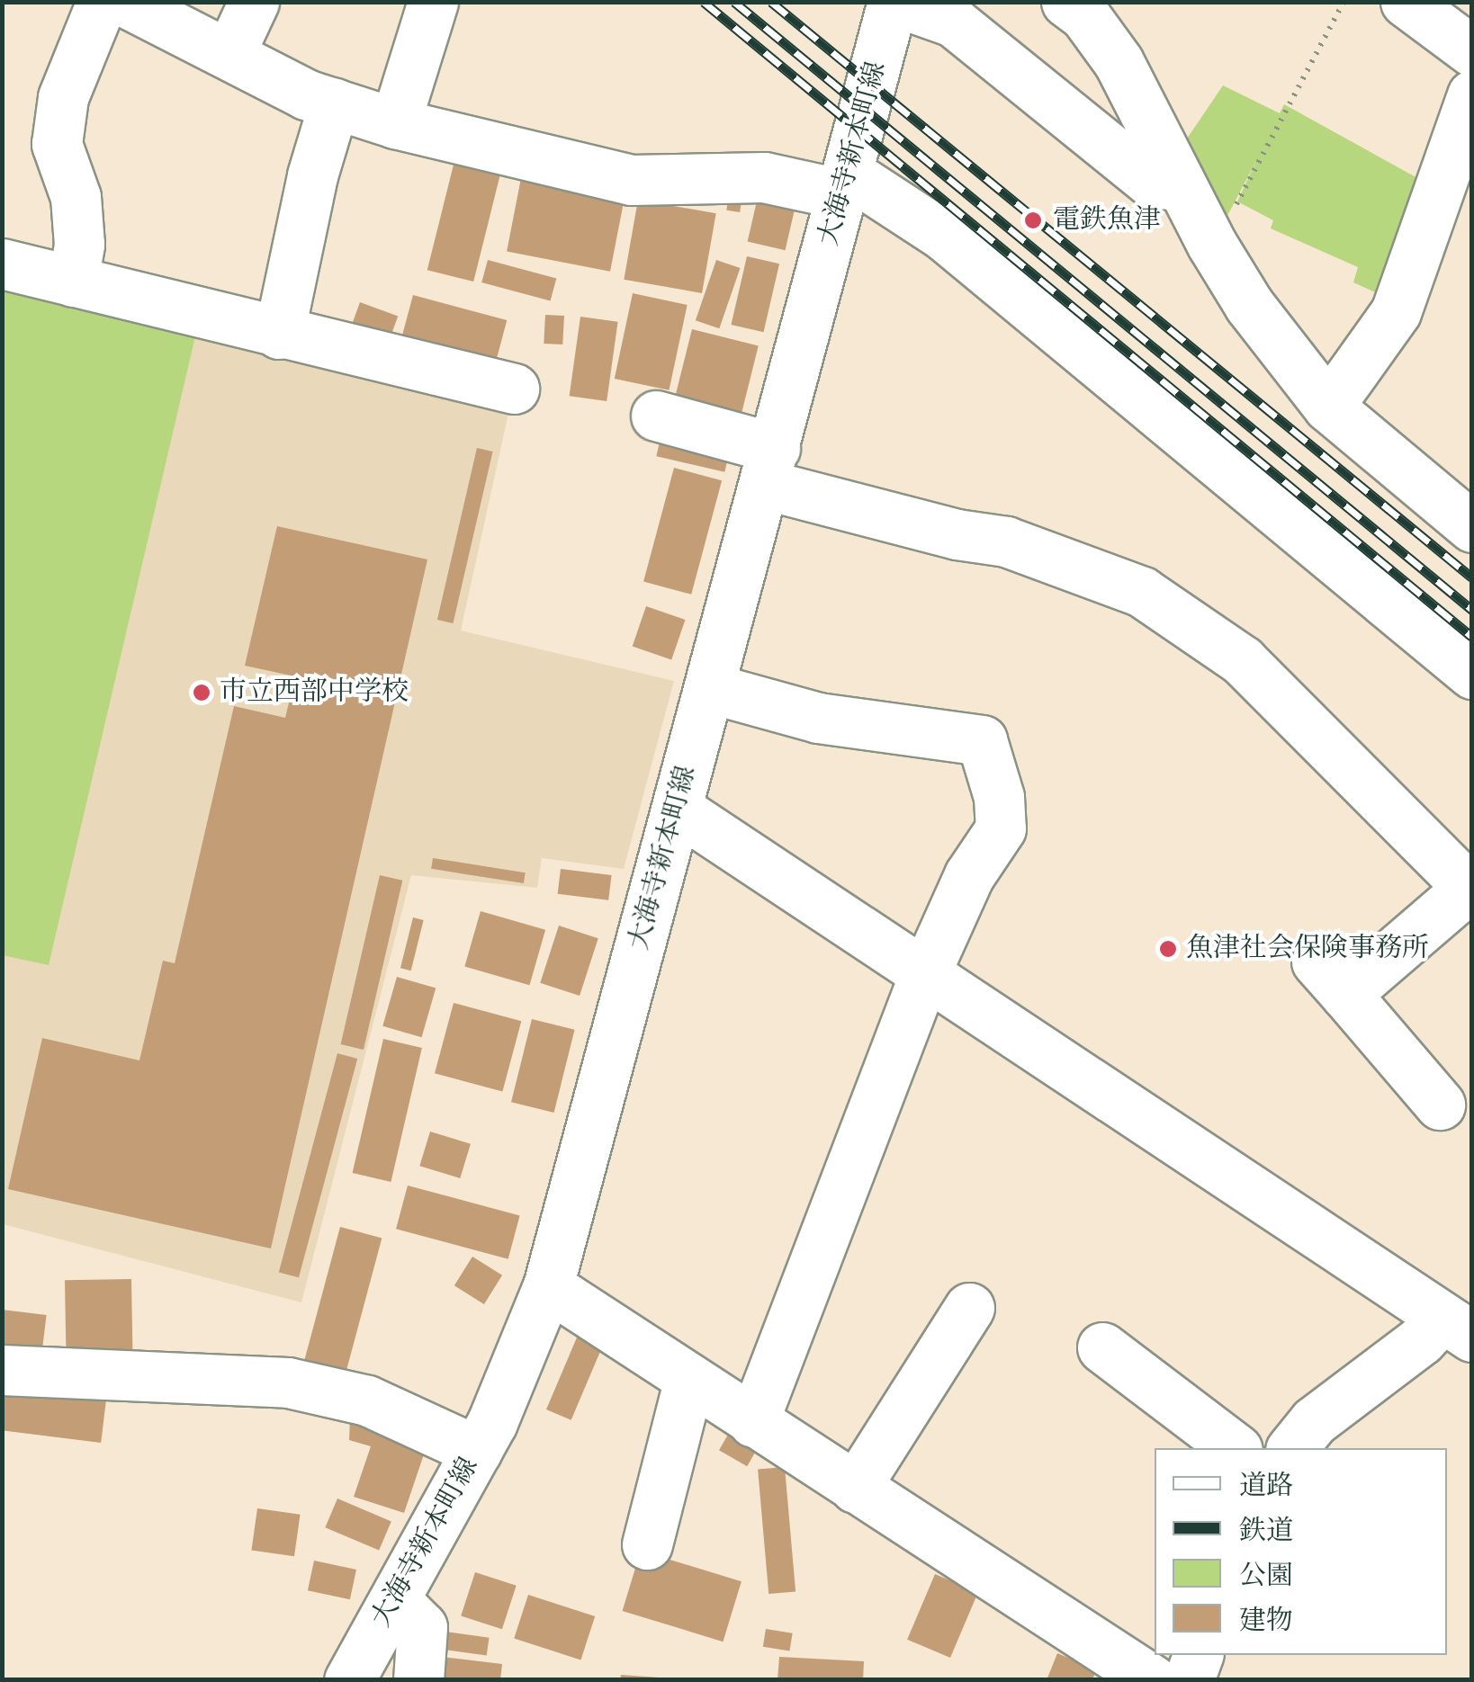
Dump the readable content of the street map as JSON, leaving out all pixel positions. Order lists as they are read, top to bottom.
{
  "streets": {
    "street": ["大海寺新本町線"]
  },
  "places": ["電鉄魚津", "市立西部中学校", "魚津社会保険事務所"],
  "legend": [
    "道路",
    "鉄道",
    "公園",
    "建物"
  ]
}
